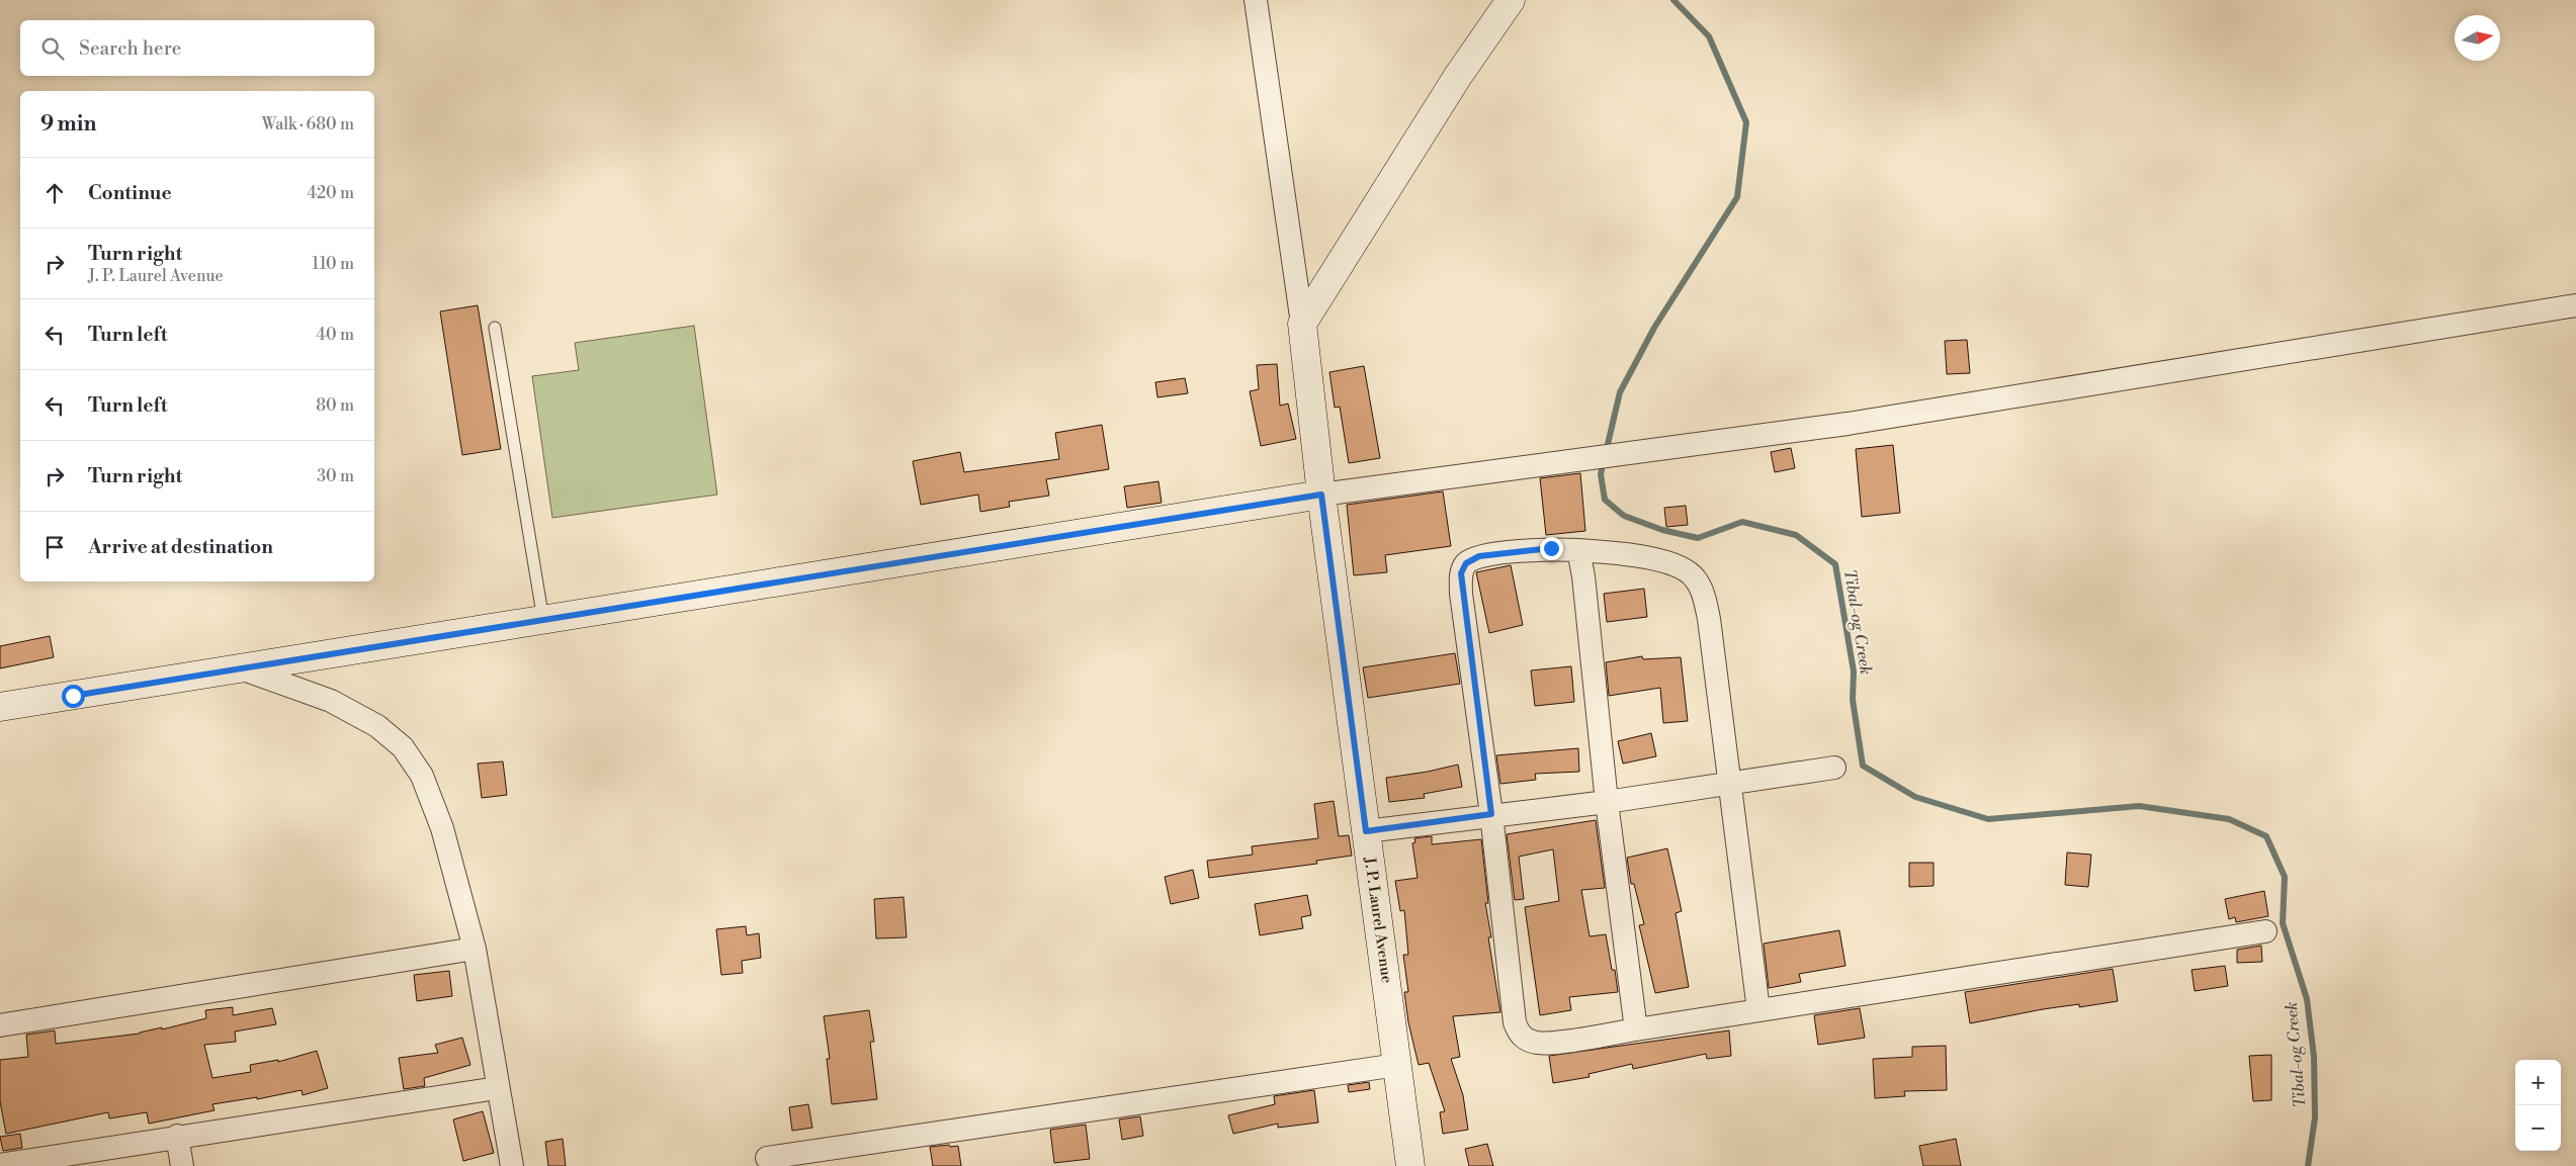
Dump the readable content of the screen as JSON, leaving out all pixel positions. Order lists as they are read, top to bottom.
{
  "streets": {
    "street": ["J. P. Laurel Avenue"]
  },
  "water": ["Tibal-og Creek"],
  "north": "right",
  "page": {
    "search": "Search here",
    "heading": ["9 min", "Walk · 680 m"],
    "list": [
      ["Continue", "420 m"],
      ["Turn right", "J. P. Laurel Avenue", "110 m"],
      ["Turn left", "40 m"],
      ["Turn left", "80 m"],
      ["Turn right", "30 m"],
      "Arrive at destination"
    ],
    "map_buttons": ["+", "−"]
  }
}
